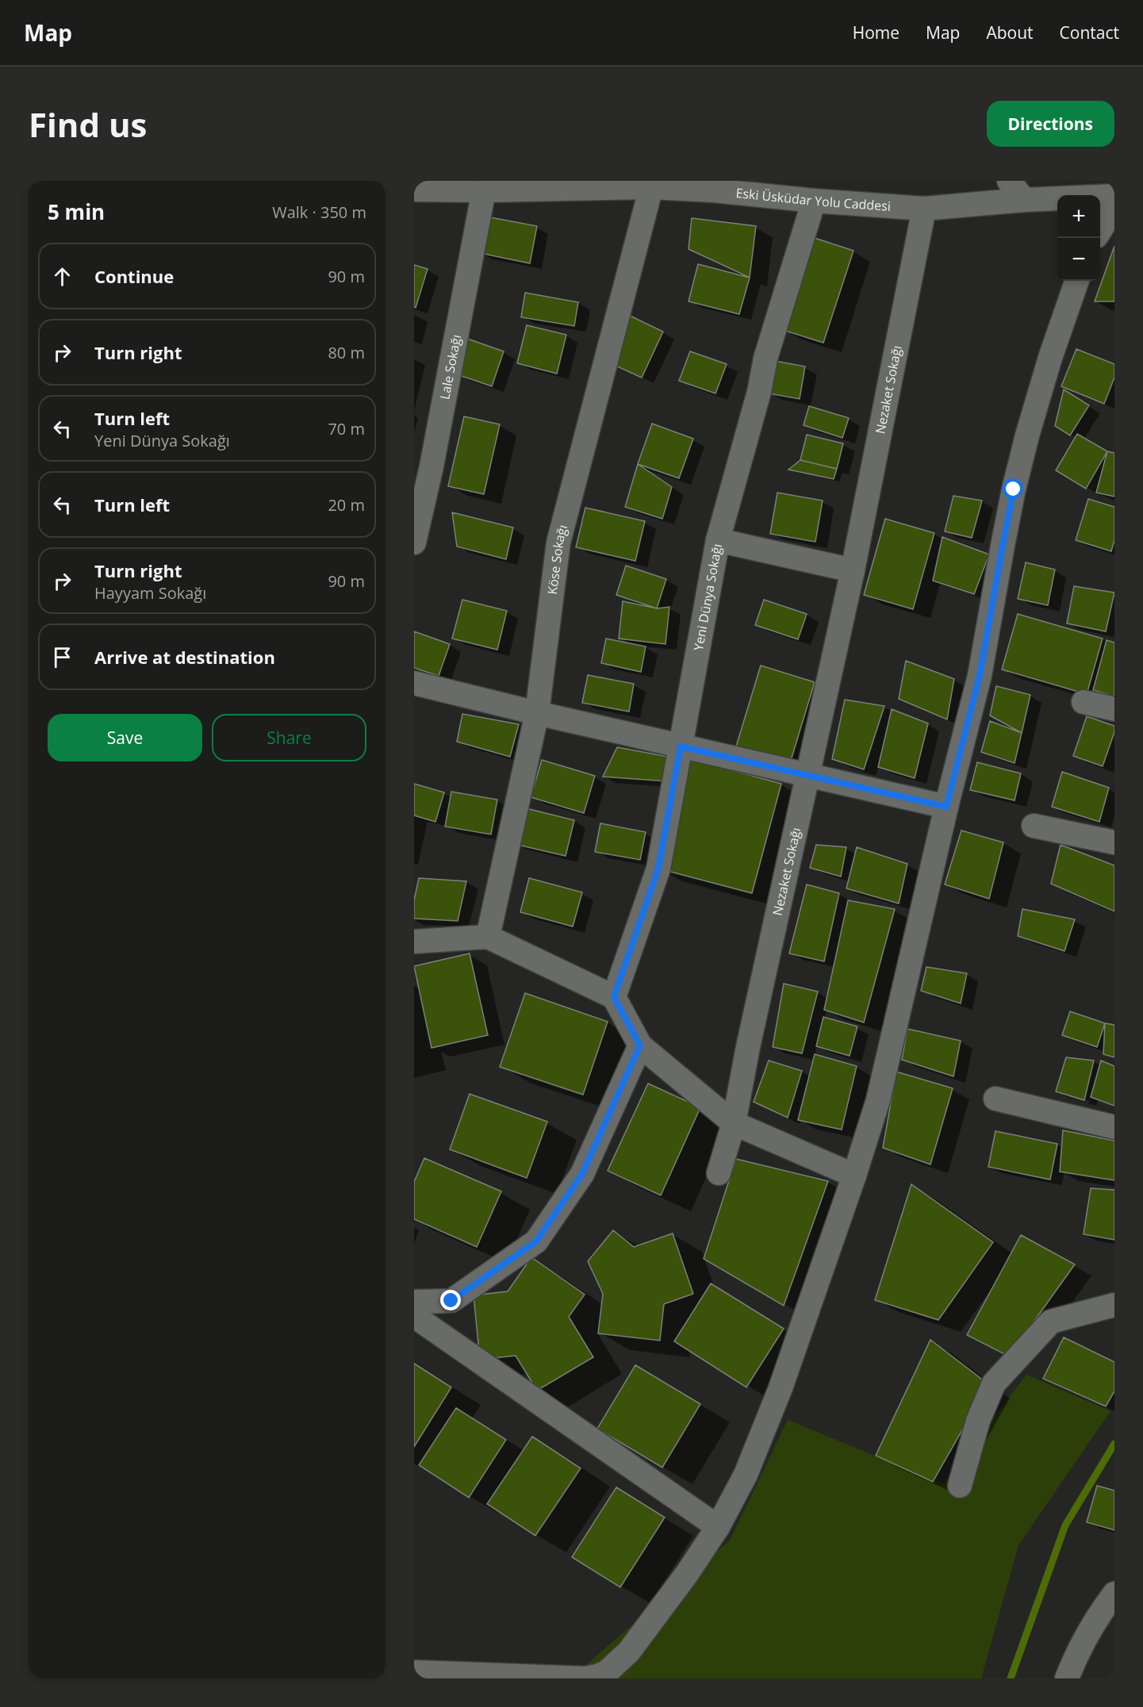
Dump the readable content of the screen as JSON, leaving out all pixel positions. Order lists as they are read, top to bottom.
{
  "streets": {
    "street": [
      "Eski Üsküdar Yolu Caddesi",
      "Lale Sokağı",
      "Nezaket Sokağı",
      "Köse Sokağı",
      "Yeni Dünya Sokağı"
    ]
  },
  "crossings": [
    ["Eski Üsküdar Yolu Caddesi", "Lale Sokağı"],
    ["Eski Üsküdar Yolu Caddesi", "Nezaket Sokağı"],
    ["Eski Üsküdar Yolu Caddesi", "Köse Sokağı"],
    ["Eski Üsküdar Yolu Caddesi", "Yeni Dünya Sokağı"]
  ],
  "page": {
    "header": "Map",
    "nav": [
      "Home",
      "Map",
      "About",
      "Contact"
    ],
    "buttons": [
      "Directions",
      ["Save", "Share"]
    ],
    "title": "Find us",
    "heading": ["5 min", "Walk · 350 m"],
    "map_buttons": ["+", "−"],
    "list": [
      ["Continue", "90 m"],
      ["Turn right", "80 m"],
      ["Turn left", "Yeni Dünya Sokağı", "70 m"],
      ["Turn left", "20 m"],
      ["Turn right", "Hayyam Sokağı", "90 m"],
      "Arrive at destination"
    ]
  }
}
